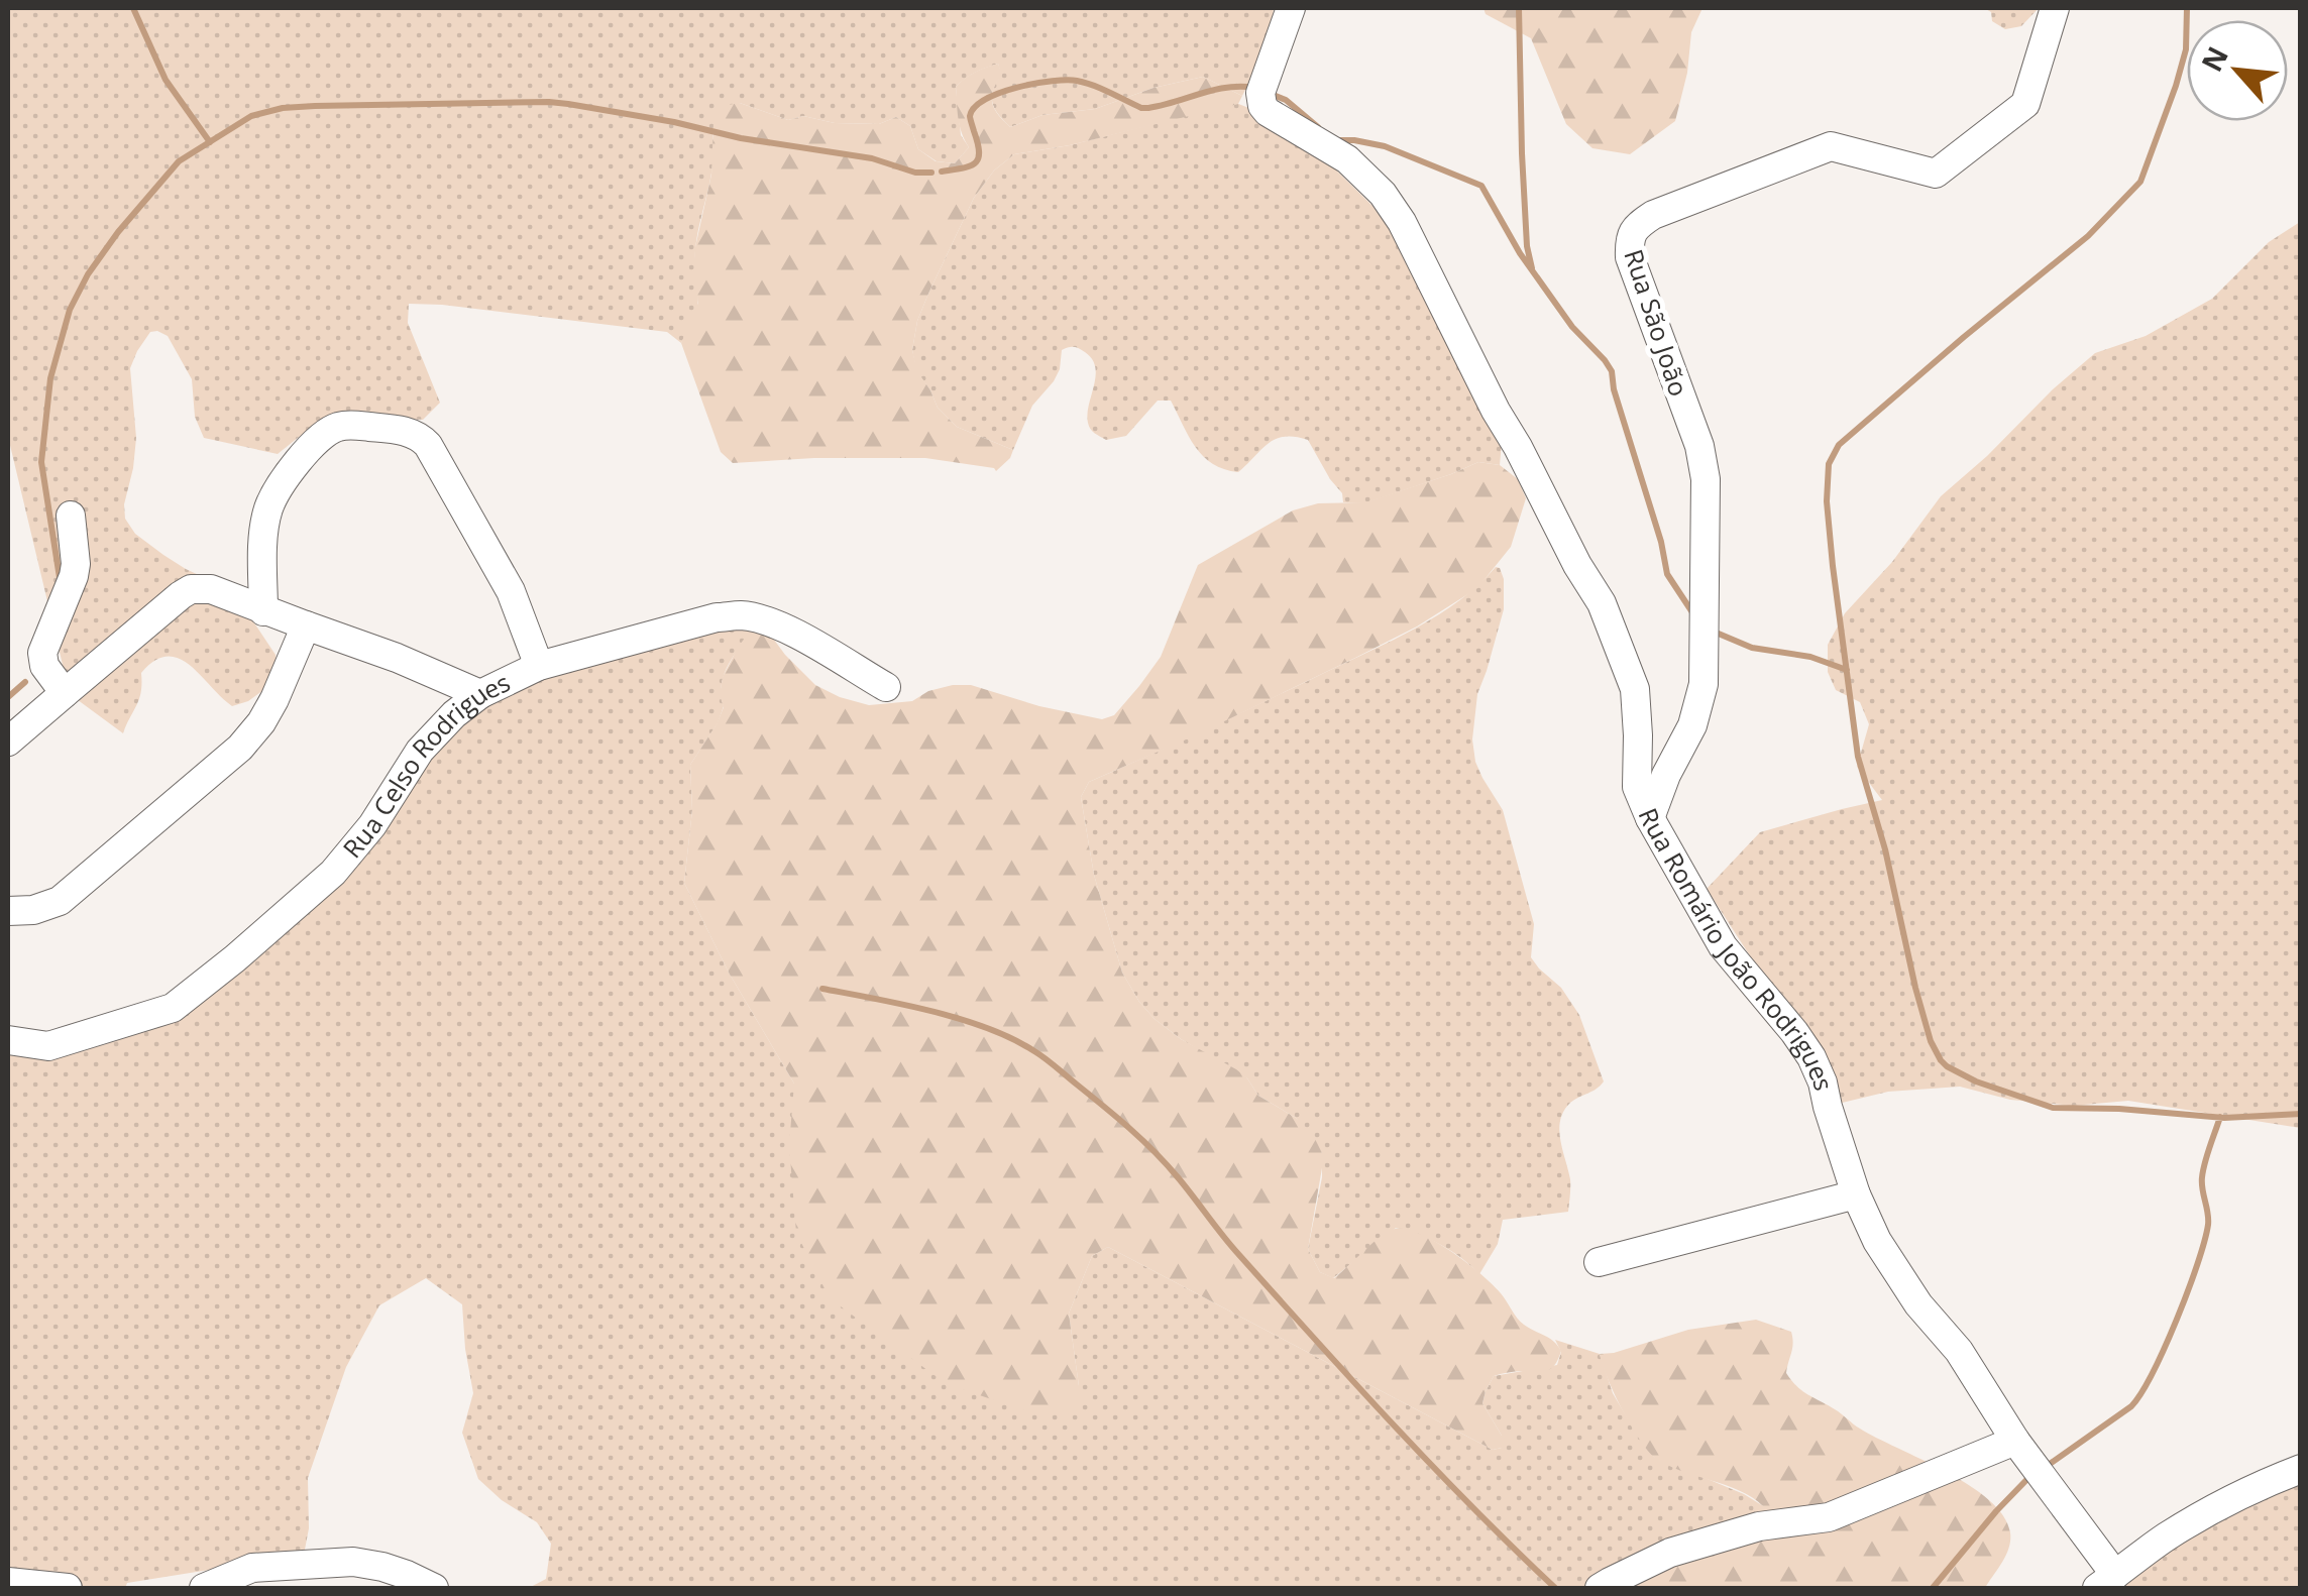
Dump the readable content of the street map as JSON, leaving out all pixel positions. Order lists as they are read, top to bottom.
{
  "streets": {
    "street": ["Rua São João", "Rua Celso Rodrigues", "Rua Romário João Rodrigues"]
  },
  "crossings": [
    ["Rua São João", "Rua Romário João Rodrigues"]
  ],
  "north": "top left"
}
